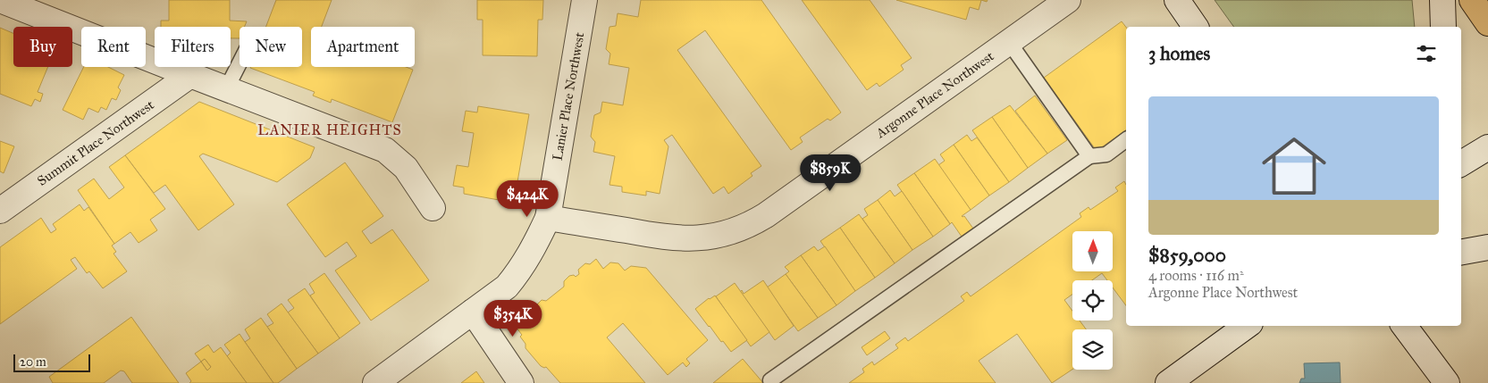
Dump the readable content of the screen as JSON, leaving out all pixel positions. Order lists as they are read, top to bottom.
{
  "streets": {
    "street": ["Argonne Place Northwest", "Lanier Place Northwest", "Summit Place Northwest"]
  },
  "crossings": [
    ["Argonne Place Northwest", "Lanier Place Northwest"]
  ],
  "districts": ["LANIER HEIGHTS"],
  "scale_bar": "20 m",
  "north": "top",
  "page": {
    "chip": [
      "Buy",
      "Rent",
      "Filters",
      "New",
      "Apartment"
    ],
    "heading": "3 homes",
    "list": [
      {
        "name": "$859,000",
        "note": "4 rooms · 116 m² · Argonne Place Northwest"
      }
    ],
    "price": ["$859K", "$424K", "$354K"],
    "scale": "20 m"
  }
}
